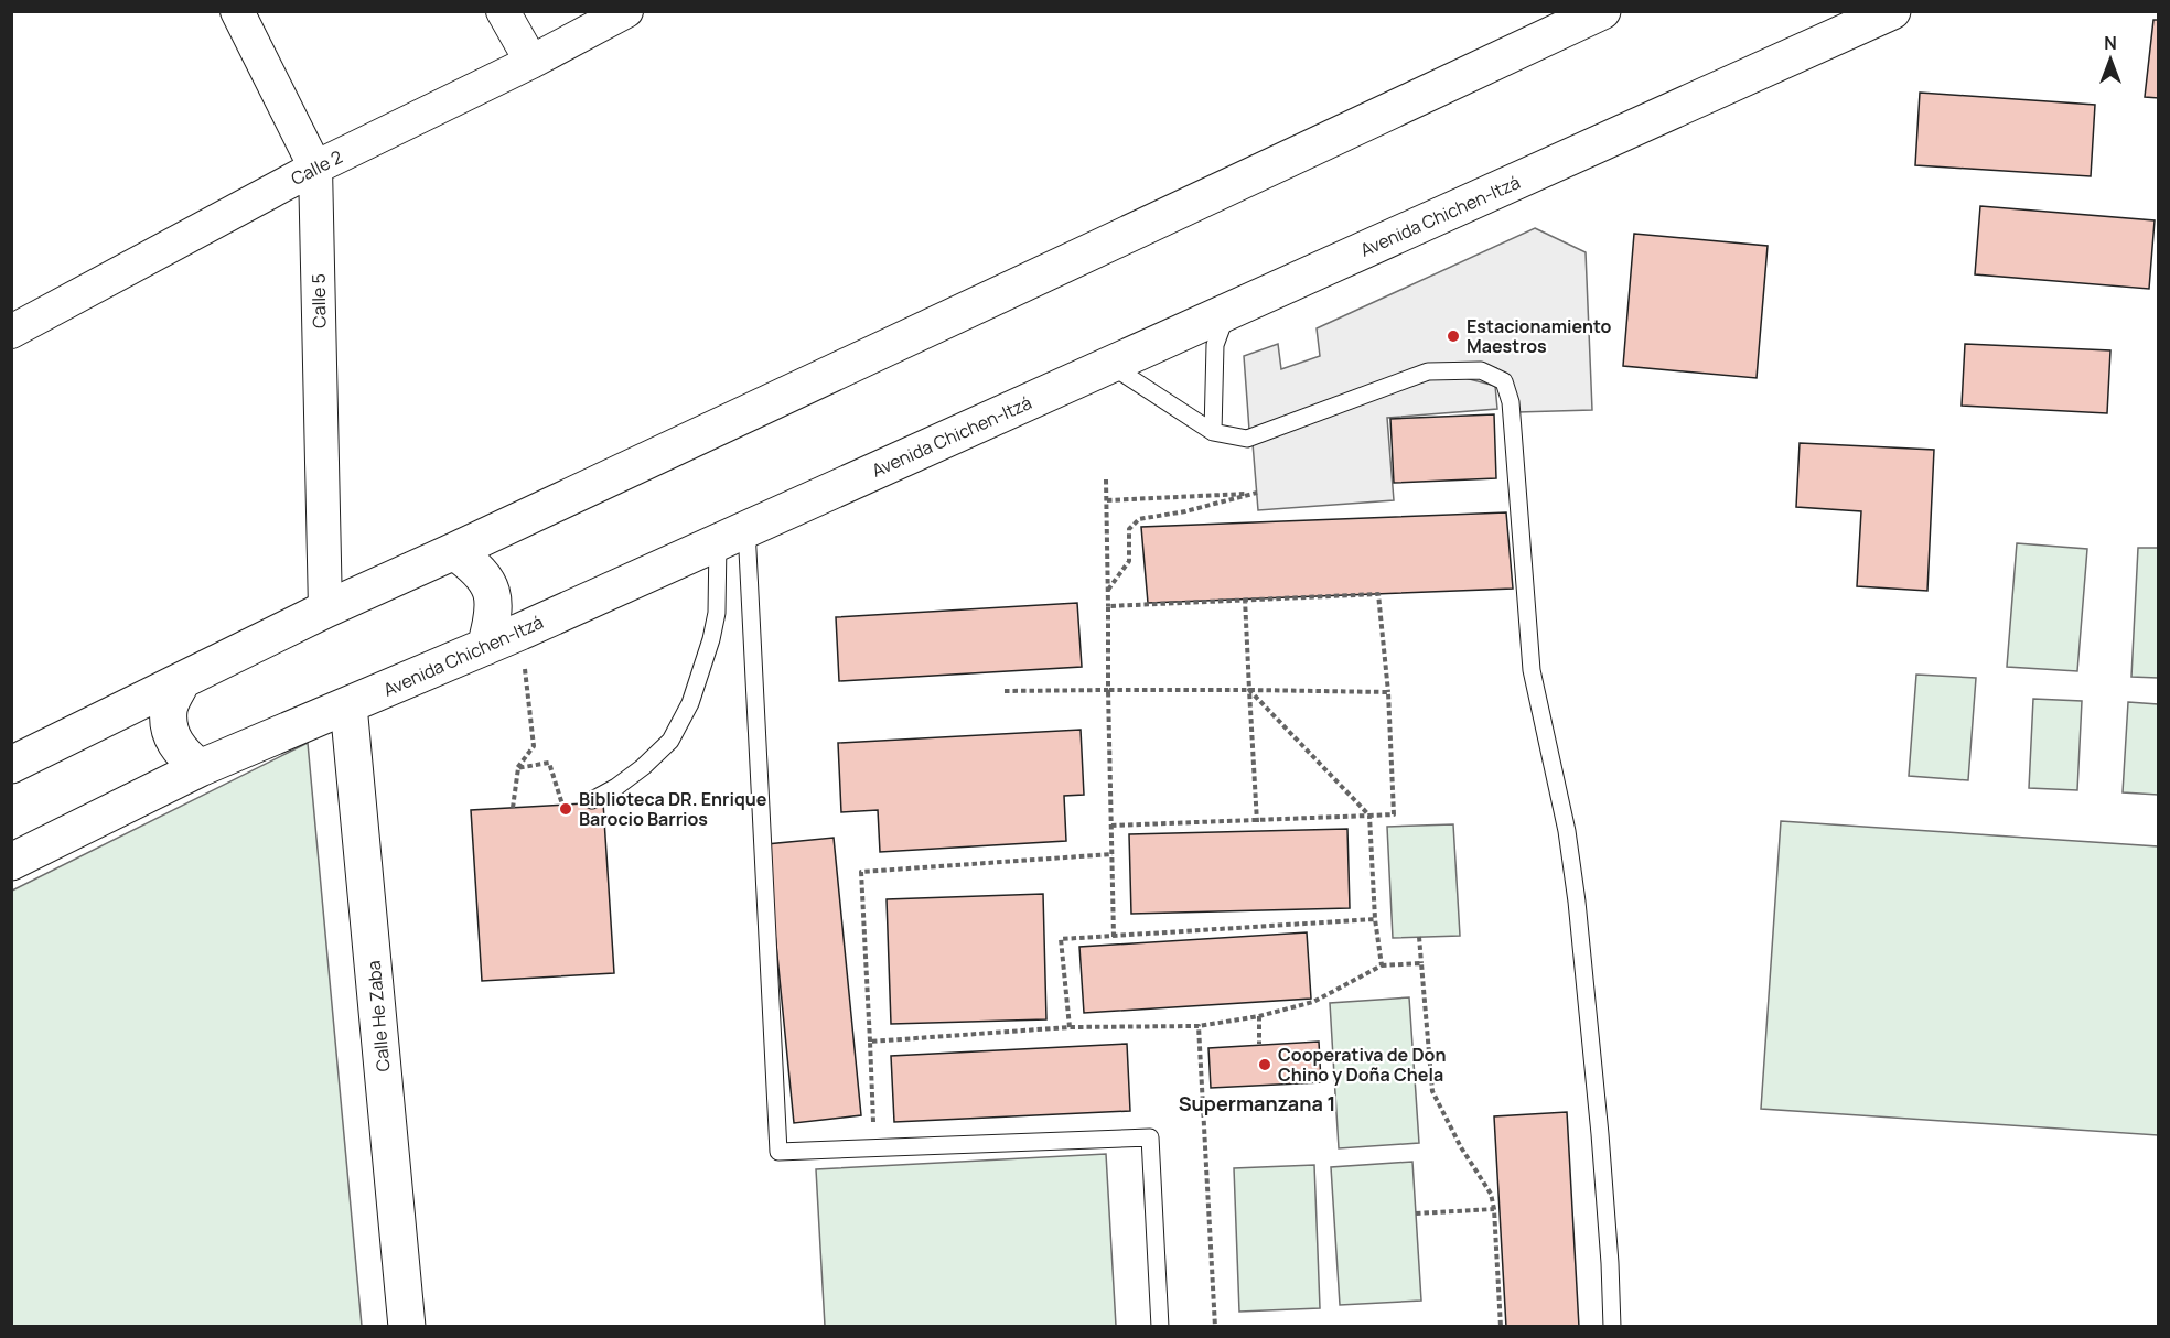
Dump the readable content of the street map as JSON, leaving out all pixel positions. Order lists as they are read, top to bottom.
{
  "streets": {
    "main road": ["Avenida Chichen-Itzá", "Calle He Zaba"],
    "street": ["Calle 2", "Calle 5"]
  },
  "crossings": [
    ["Calle 2", "Calle 5"],
    ["Avenida Chichen-Itzá", "Calle He Zaba"]
  ],
  "districts": ["Supermanzana 1"],
  "places": ["Estacionamiento Maestros", "Biblioteca DR. Enrique Barocio Barrios", "Cooperativa de Don Chino y Doña Chela"],
  "north": "top"
}
